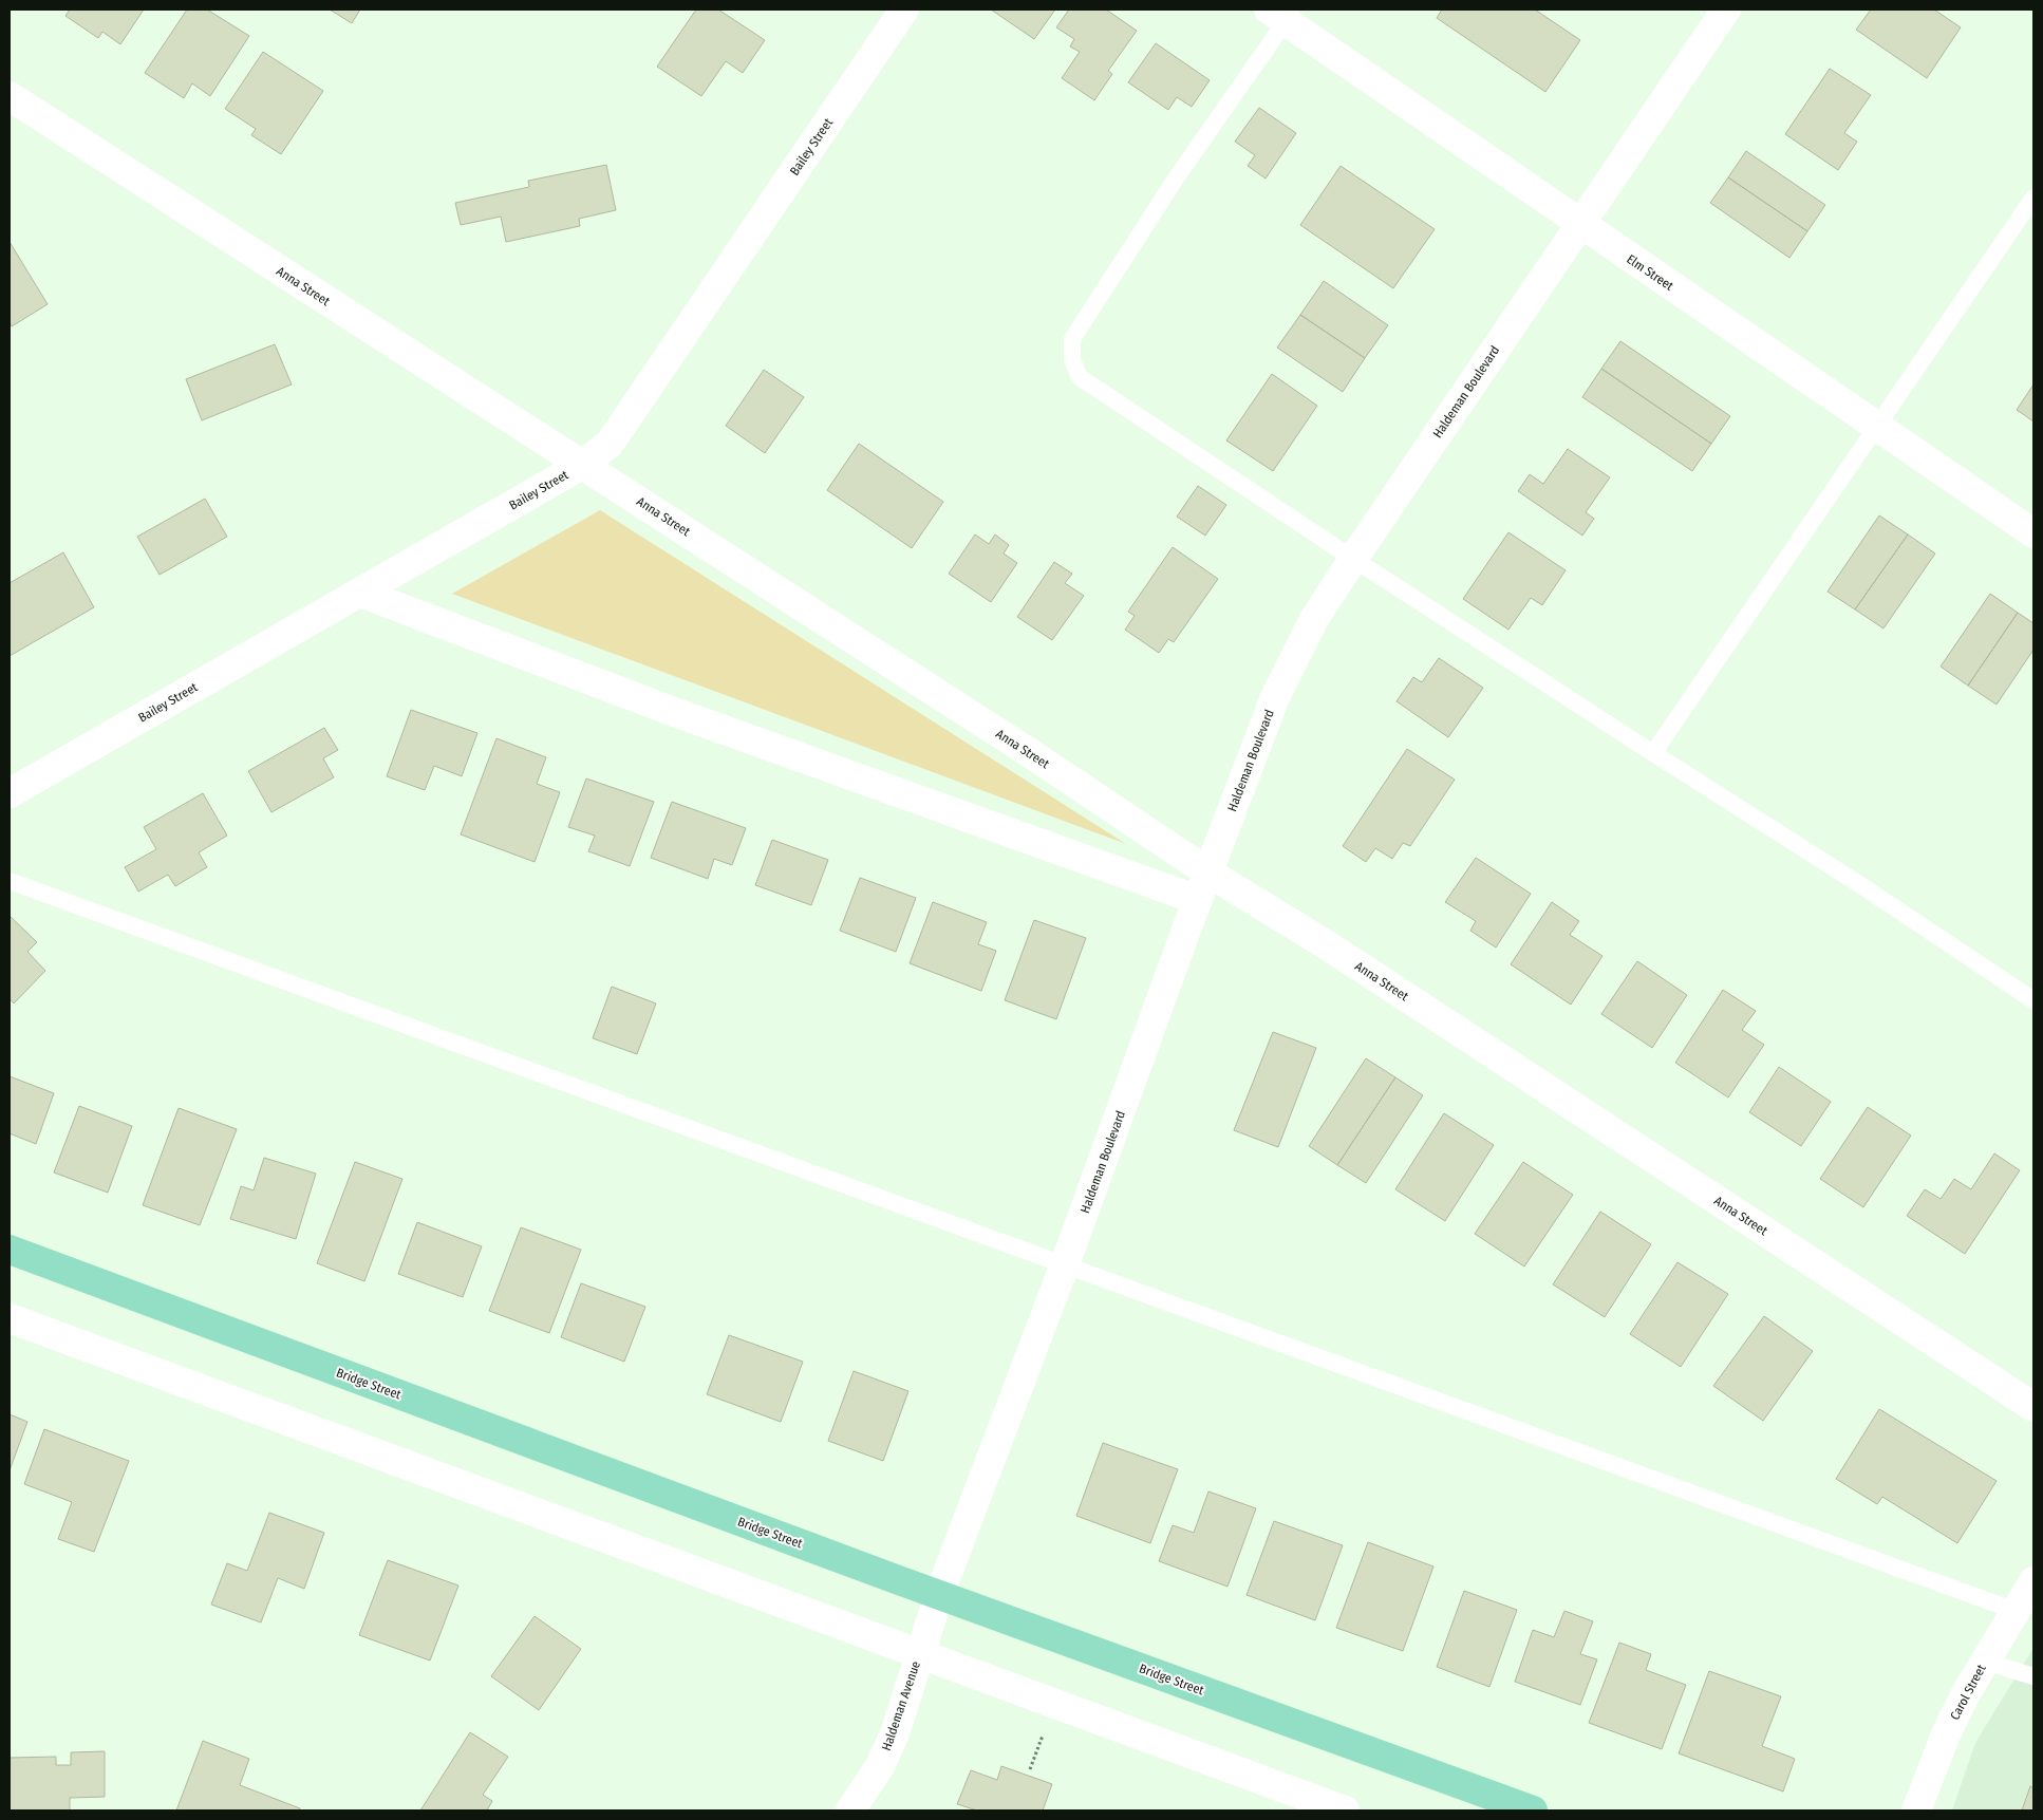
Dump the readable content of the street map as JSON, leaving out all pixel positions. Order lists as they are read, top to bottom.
{
  "streets": {
    "main road": ["Bridge Street"],
    "street": [
      "Bailey Street",
      "Elm Street",
      "Anna Street",
      "Haldeman Boulevard",
      "Carol Street",
      "Haldeman Avenue"
    ]
  },
  "crossings": [
    ["Bailey Street", "Anna Street"],
    ["Elm Street", "Haldeman Boulevard"],
    ["Anna Street", "Haldeman Boulevard"],
    ["Haldeman Boulevard", "Bridge Street"],
    ["Haldeman Boulevard", "Haldeman Avenue"],
    ["Bridge Street", "Haldeman Avenue"]
  ]
}
